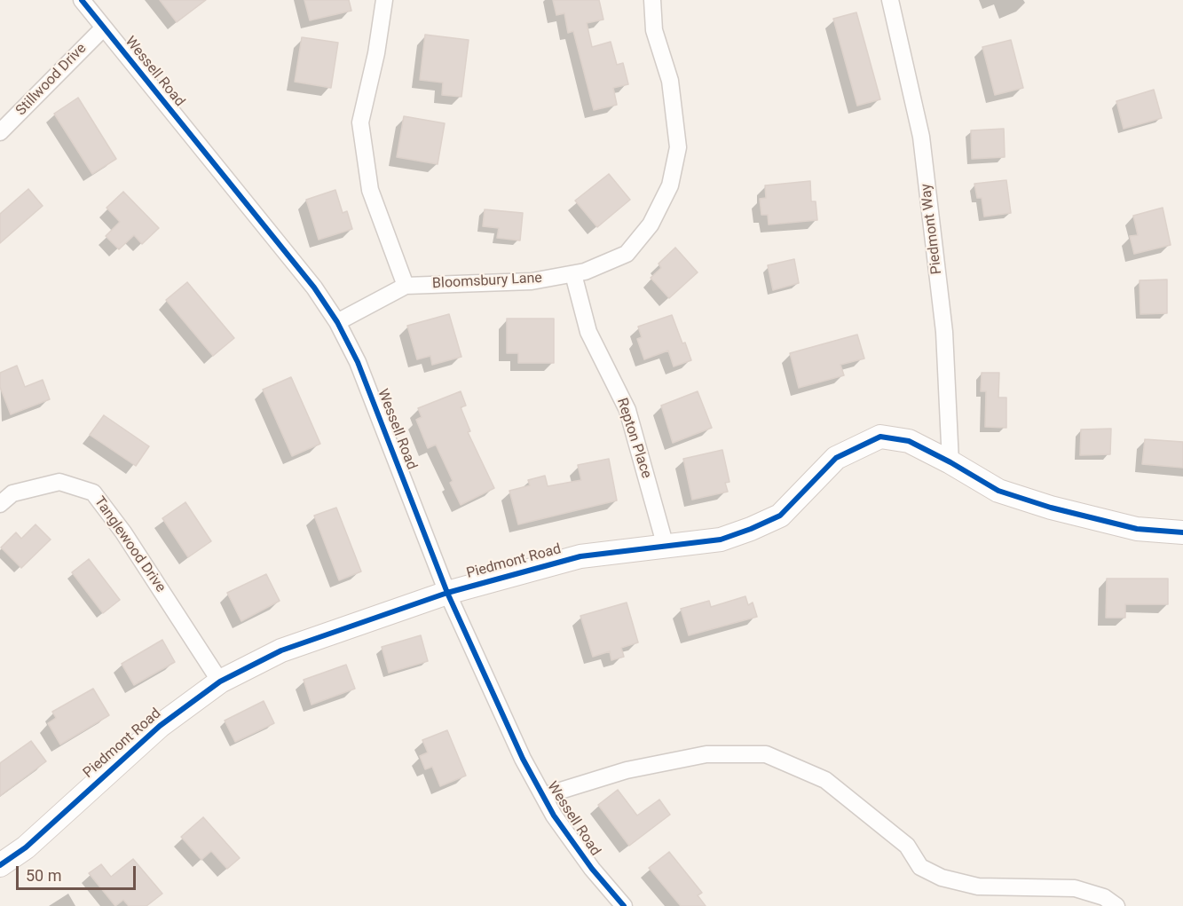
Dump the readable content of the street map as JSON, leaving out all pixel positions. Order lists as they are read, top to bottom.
{
  "streets": {
    "street": [
      "Wessell Road",
      "Stillwood Drive",
      "Piedmont Way",
      "Bloomsbury Lane",
      "Repton Place",
      "Tanglewood Drive",
      "Piedmont Road"
    ]
  },
  "crossings": [
    ["Wessell Road", "Stillwood Drive"],
    ["Wessell Road", "Bloomsbury Lane"],
    ["Wessell Road", "Piedmont Road"],
    ["Piedmont Way", "Piedmont Road"],
    ["Bloomsbury Lane", "Repton Place"],
    ["Repton Place", "Piedmont Road"],
    ["Tanglewood Drive", "Piedmont Road"]
  ],
  "scale_bar": "50 m"
}
